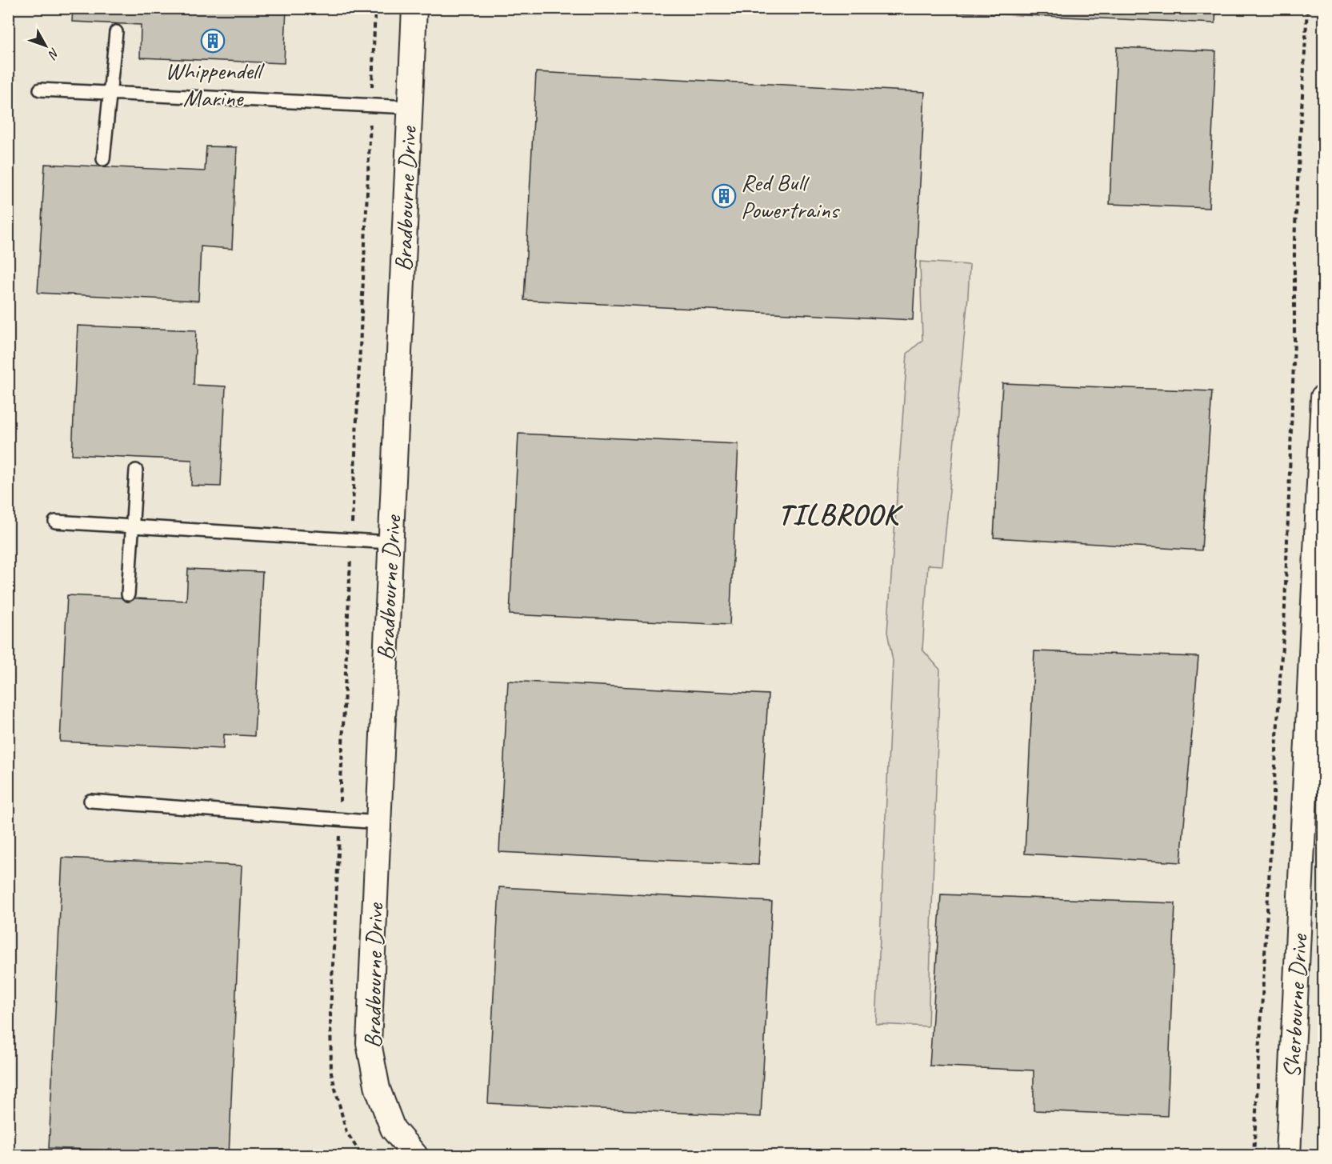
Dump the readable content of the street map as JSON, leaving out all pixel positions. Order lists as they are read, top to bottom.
{
  "streets": {
    "street": ["Bradbourne Drive", "Sherbourne Drive"]
  },
  "districts": ["TILBROOK"],
  "places": {
    "building": ["Whippendell Marine", "Red Bull Powertrains"]
  },
  "north": "bottom right"
}
